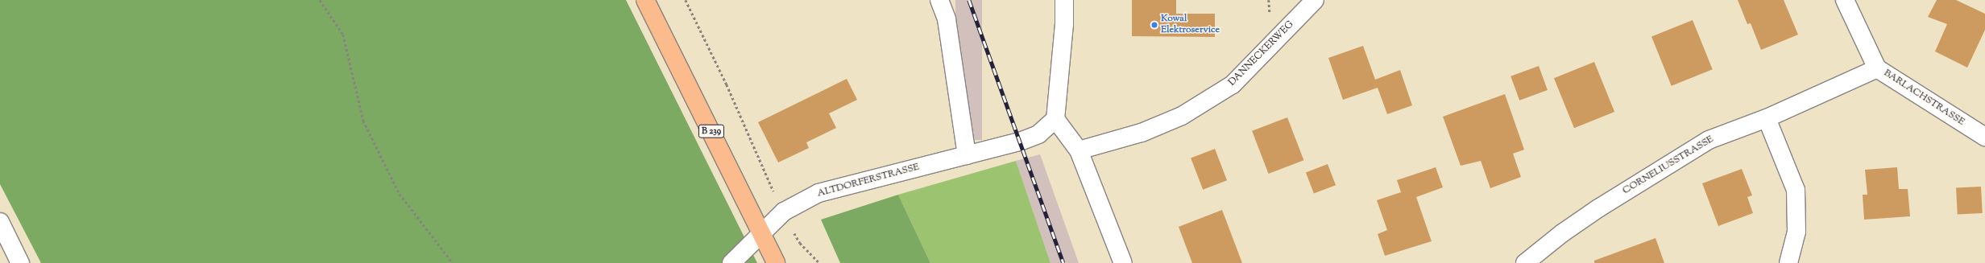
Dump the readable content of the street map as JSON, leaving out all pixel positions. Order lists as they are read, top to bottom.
{
  "streets": {
    "main road": ["B 239"],
    "street": [
      "DANNECKERWEG",
      "BARLACHSTRASSE",
      "CORNELIUSSTRASSE",
      "ALTDORFERSTRASSE"
    ]
  },
  "crossings": [
    ["BARLACHSTRASSE", "CORNELIUSSTRASSE"],
    ["B 239", "ALTDORFERSTRASSE"]
  ],
  "places": ["Kowal Elektroservice"]
}
